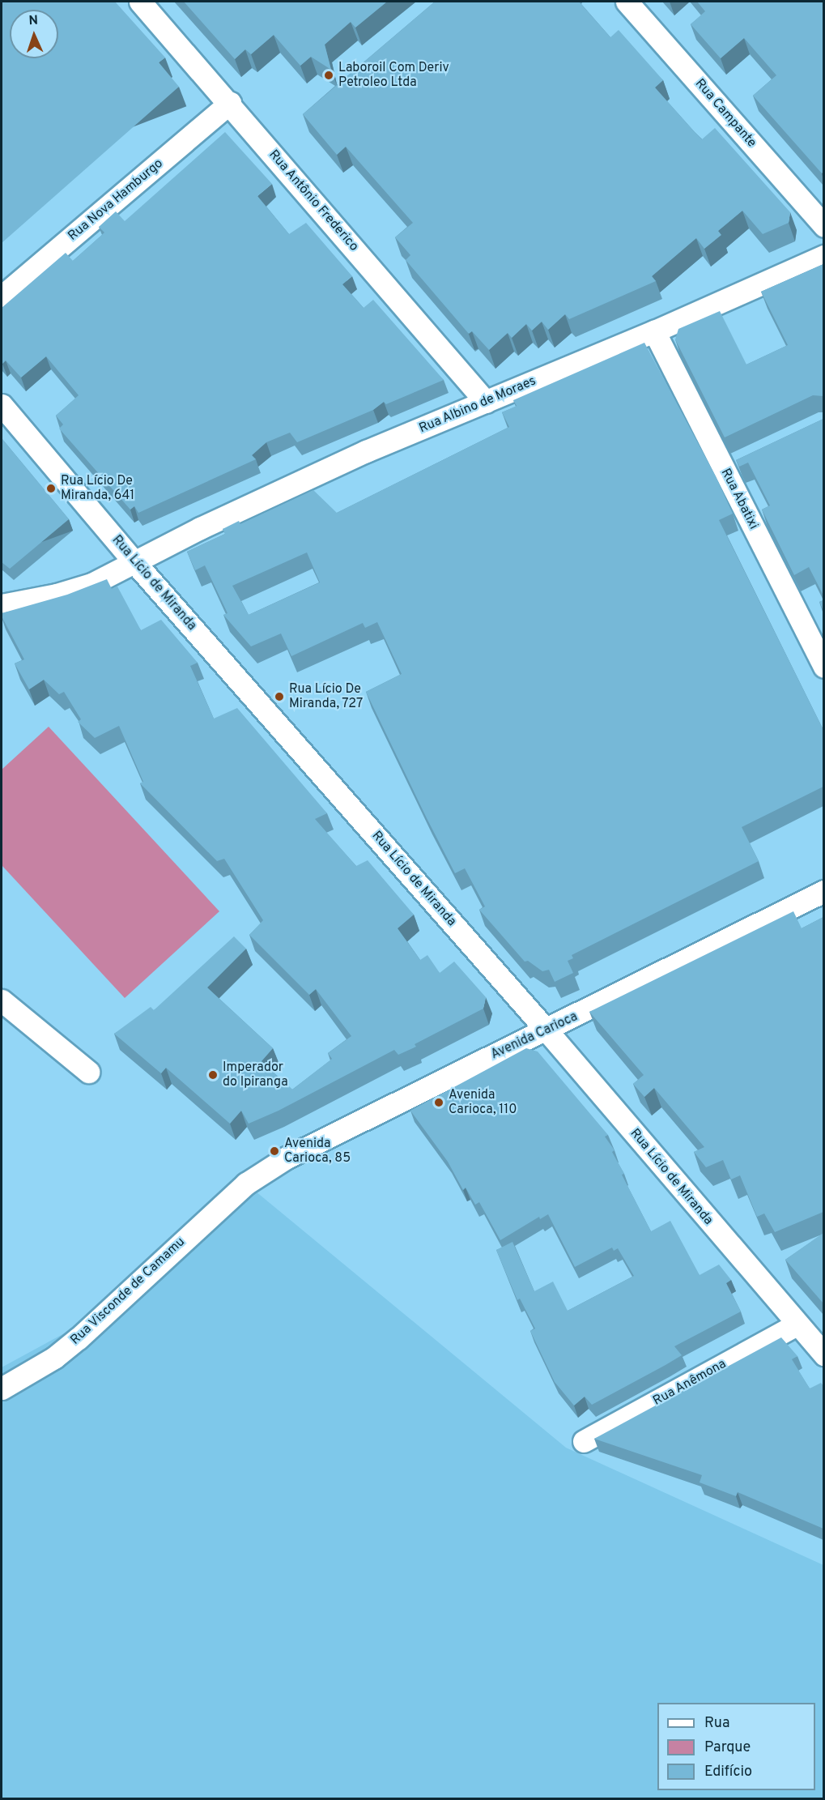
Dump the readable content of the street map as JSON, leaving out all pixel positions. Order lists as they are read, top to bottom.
{
  "streets": {
    "street": [
      "Rua Campante",
      "Rua Nova Hamburgo",
      "Rua Antônio Frederico",
      "Rua Albino de Moraes",
      "Rua Abatixi",
      "Rua Lício de Miranda",
      "Avenida Carioca",
      "Rua Visconde de Camamu",
      "Rua Anêmona"
    ]
  },
  "crossings": [
    ["Rua Nova Hamburgo", "Rua Antônio Frederico"],
    ["Rua Antônio Frederico", "Rua Albino de Moraes"],
    ["Rua Albino de Moraes", "Rua Abatixi"],
    ["Rua Albino de Moraes", "Rua Lício de Miranda"],
    ["Rua Lício de Miranda", "Avenida Carioca"],
    ["Rua Lício de Miranda", "Rua Anêmona"],
    ["Avenida Carioca", "Rua Visconde de Camamu"]
  ],
  "places": [
    "Laboroil Com Deriv Petroleo Ltda",
    "Rua Lício De Miranda, 641",
    "Rua Lício De Miranda, 727",
    "Imperador do Ipiranga",
    "Avenida Carioca, 110",
    "Avenida Carioca, 85"
  ],
  "legend": ["Rua", "Parque", "Edifício"],
  "north": "top"
}
